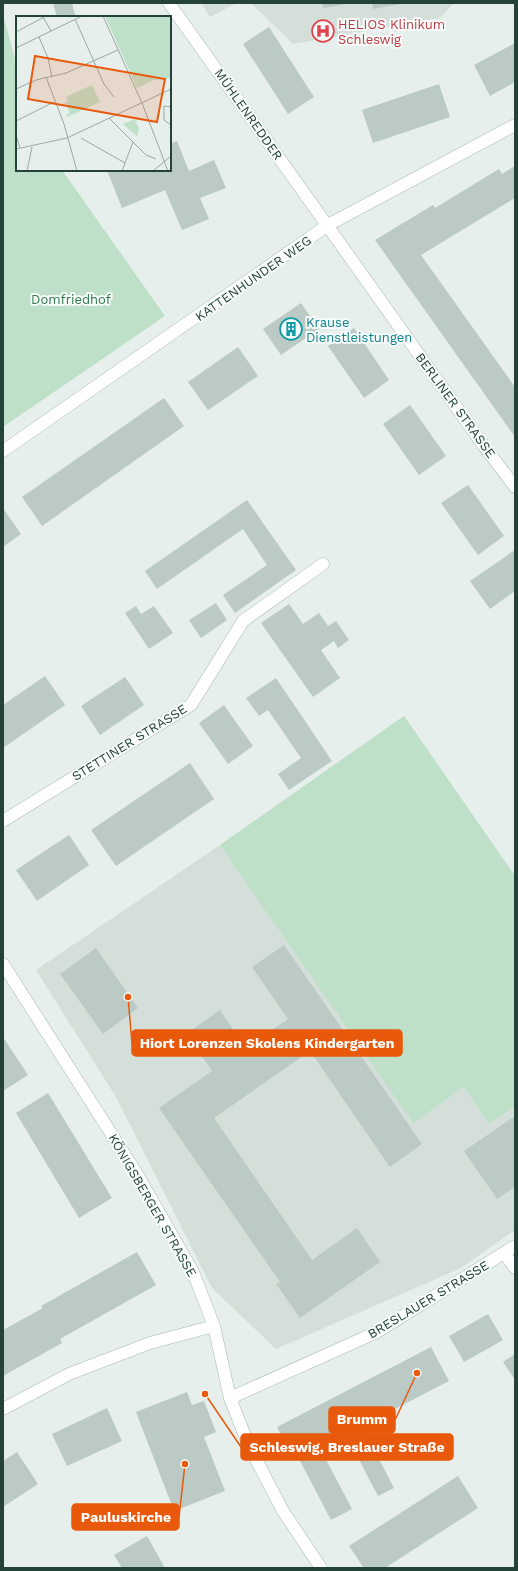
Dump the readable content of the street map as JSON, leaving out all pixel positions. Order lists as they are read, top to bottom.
{
  "streets": {
    "street": [
      "MÜHLENREDDER",
      "KATTENHUNDER WEG",
      "BERLINER STRASSE",
      "STETTINER STRASSE",
      "KÖNIGSBERGER STRASSE",
      "BRESLAUER STRASSE"
    ]
  },
  "crossings": [
    ["MÜHLENREDDER", "KATTENHUNDER WEG"],
    ["MÜHLENREDDER", "BERLINER STRASSE"],
    ["KATTENHUNDER WEG", "BERLINER STRASSE"],
    ["KÖNIGSBERGER STRASSE", "BRESLAUER STRASSE"]
  ],
  "parks": ["Domfriedhof"],
  "places": {
    "hospital": ["HELIOS Klinikum Schleswig"],
    "building": ["Krause Dienstleistungen"],
    "other": [
      "Hiort Lorenzen Skolens Kindergarten",
      "Brumm",
      "Schleswig, Breslauer Straße",
      "Pauluskirche"
    ]
  }
}
